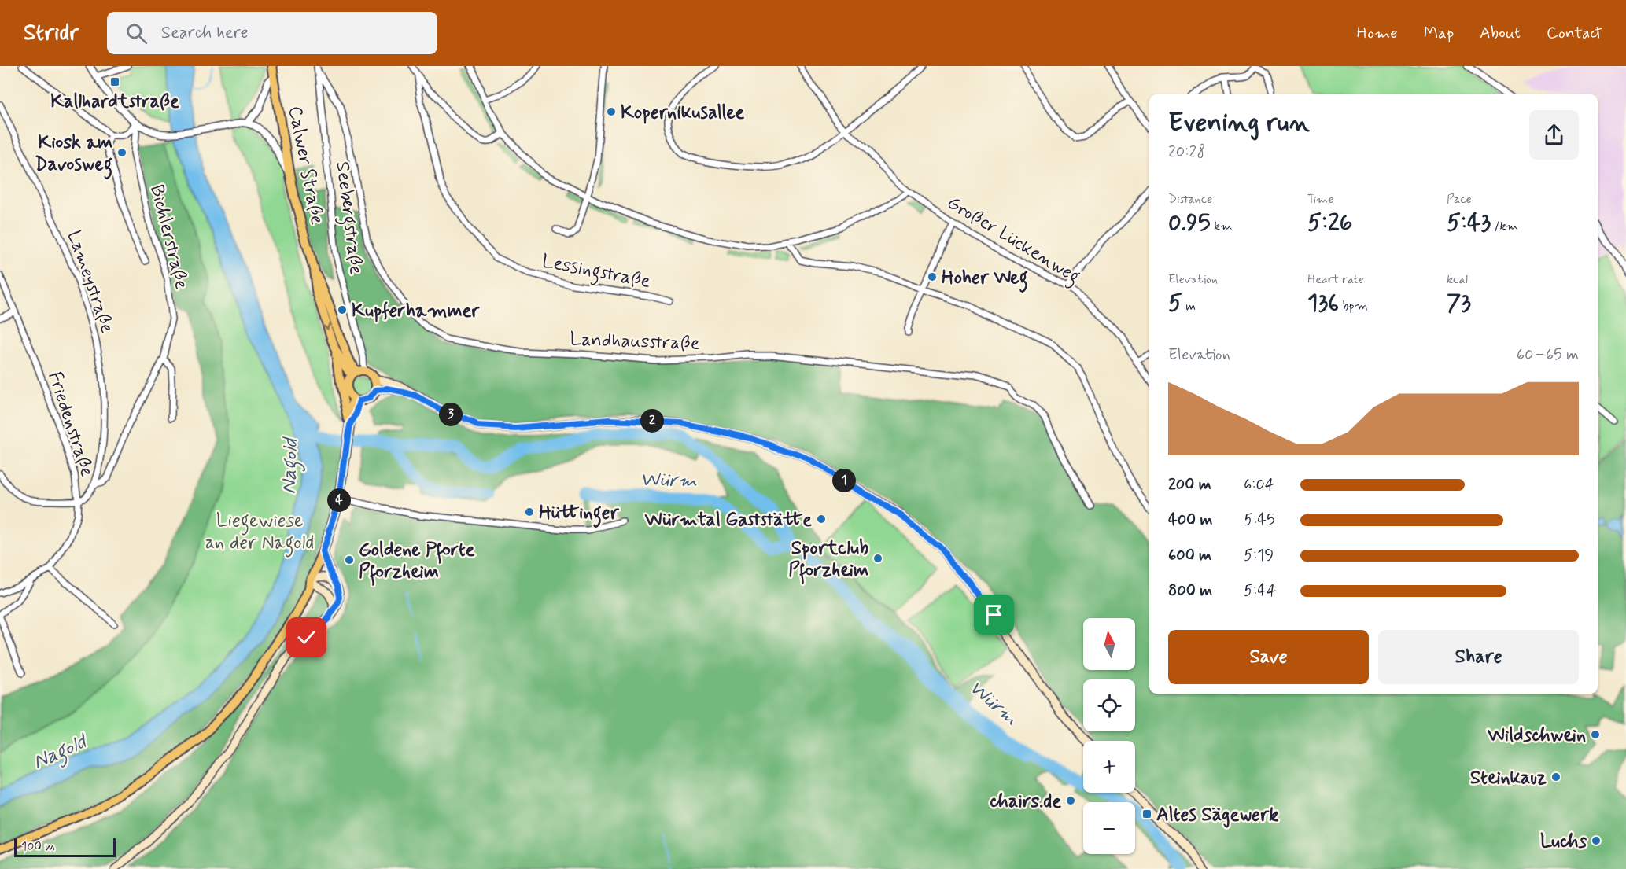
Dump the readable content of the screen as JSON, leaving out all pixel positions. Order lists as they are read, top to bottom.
{
  "streets": {
    "main road": ["Calwer Straße"],
    "street": [
      "Seebergstraße",
      "Bichlerstraße",
      "Großer Lückenweg",
      "Lessingstraße",
      "Lameystraße",
      "Landhausstraße",
      "Friedenstraße"
    ]
  },
  "crossings": [
    ["Calwer Straße", "Seebergstraße"],
    ["Seebergstraße", "Landhausstraße"],
    ["Bichlerstraße", "Lameystraße"],
    ["Lameystraße", "Friedenstraße"]
  ],
  "water": ["Nagold", "Würm"],
  "parks": ["Liegewiese an der Nagold"],
  "places": {
    "transit": ["Kallhardtstraße", "Altes Sägewerk"],
    "other": [
      "Kopernikusallee",
      "Kiosk am Davosweg",
      "Hoher Weg",
      "Kupferhammer",
      "Hüttinger",
      "Würmtal Gaststätte",
      "Sportclub Pforzheim",
      "Goldene Pforte Pforzheim",
      "Wildschwein",
      "Steinkauz",
      "chairs.de",
      "Luchs"
    ]
  },
  "scale_bar": "100 m",
  "north": "top",
  "page": {
    "header": "Stridr",
    "search": "Search here",
    "nav": [
      "Home",
      "Map",
      "About",
      "Contact"
    ],
    "heading": ["Evening run", "20:28"],
    "stats": [
      ["Distance", "0.95 km"],
      ["Time", "5:26"],
      ["Pace", "5:43 /km"],
      ["Elevation", "5 m"],
      ["Heart rate", "136 bpm"],
      ["kcal", "73"]
    ],
    "chart": ["Elevation", "60–65 m"],
    "pins": [
      "3",
      "2",
      "1",
      "4"
    ],
    "list": [
      {
        "name": "200 m",
        "note": "6:04"
      },
      {
        "name": "400 m",
        "note": "5:45"
      },
      {
        "name": "600 m",
        "note": "5:19"
      },
      {
        "name": "800 m",
        "note": "5:44"
      }
    ],
    "map_buttons": ["+", "−"],
    "buttons": ["Save", "Share"],
    "scale": "100 m"
  }
}
